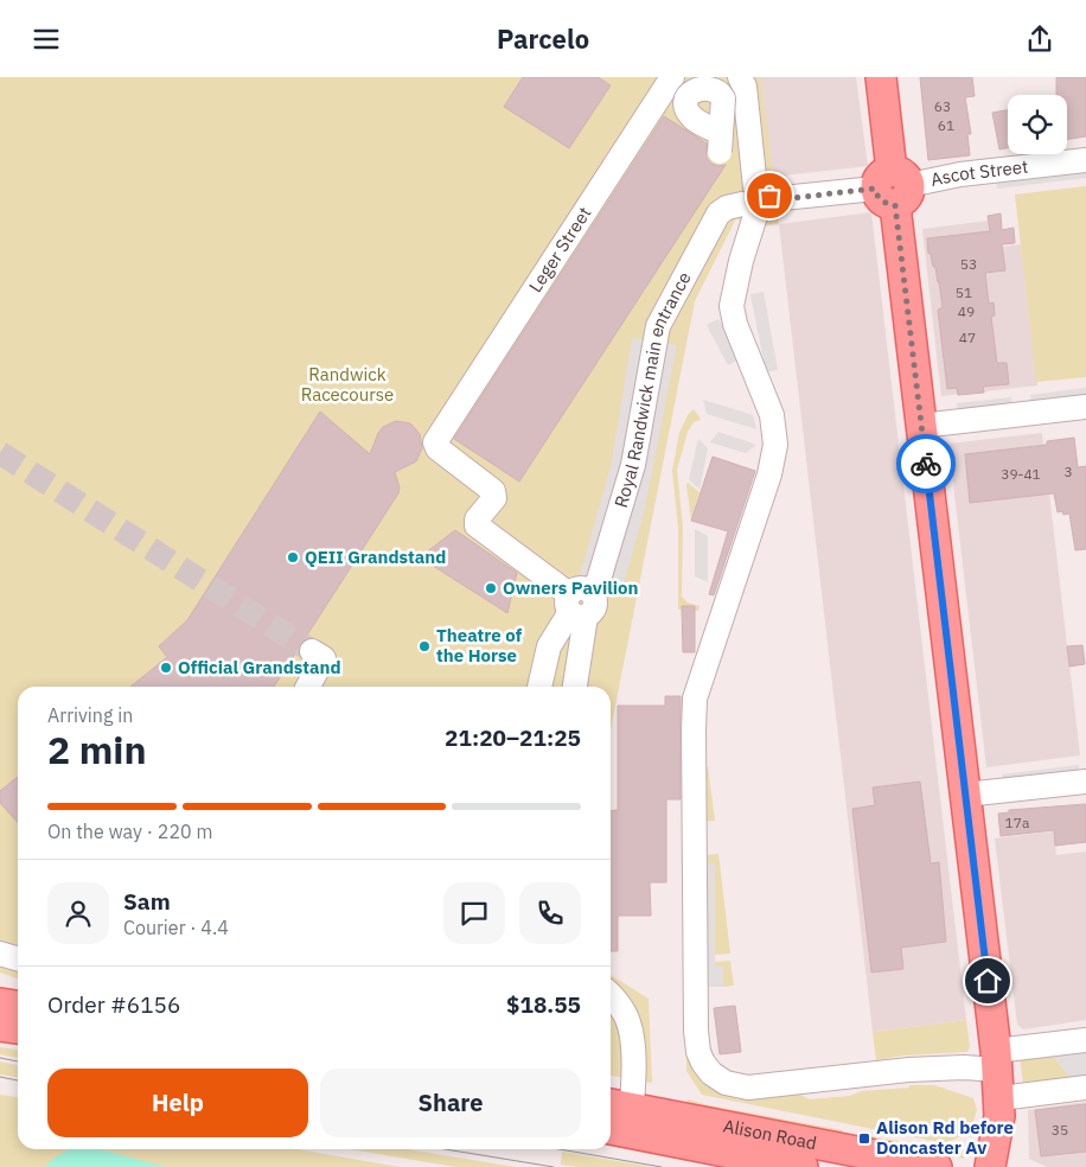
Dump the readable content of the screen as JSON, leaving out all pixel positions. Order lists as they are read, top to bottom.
{
  "streets": {
    "main road": ["Alison Road"],
    "street": ["Ascot Street", "Leger Street", "Royal Randwick main entrance"]
  },
  "crossings": [
    ["Ascot Street", "Royal Randwick main entrance"],
    ["Leger Street", "Royal Randwick main entrance"]
  ],
  "parks": ["Randwick Racecourse"],
  "places": {
    "other": [
      "QEII Grandstand",
      "Owners Pavilion",
      "Theatre of the Horse",
      "Official Grandstand"
    ],
    "transit": ["Alison Rd before Doncaster Av"]
  },
  "house_numbers": [
    "63",
    "61",
    "53",
    "51",
    "49",
    "47",
    "3",
    "39-41",
    "17a",
    "35"
  ],
  "page": {
    "header": "Parcelo",
    "heading": ["2 min", "Arriving in", "21:20–21:25"],
    "panel": [
      "Sam",
      "Courier · 4.4",
      "Order #6156",
      "$18.55"
    ],
    "bar": "On the way · 220 m",
    "buttons": ["Help", "Share"]
  }
}
